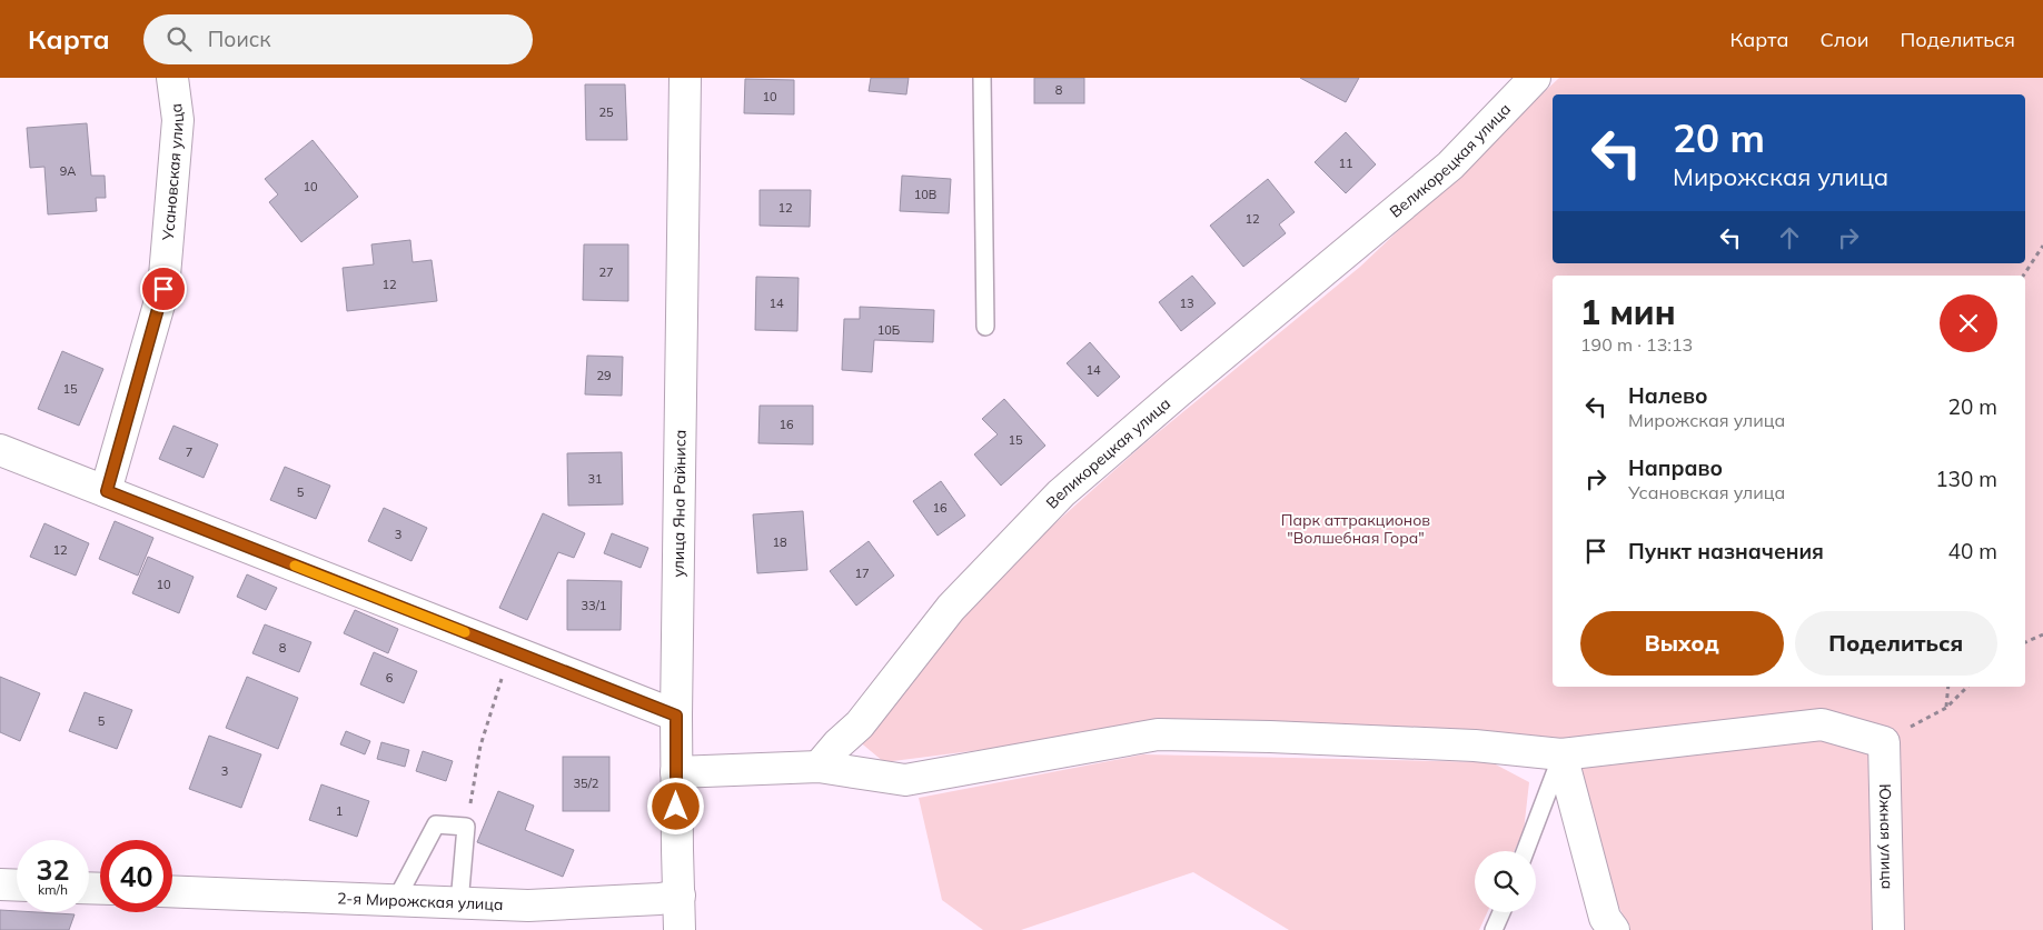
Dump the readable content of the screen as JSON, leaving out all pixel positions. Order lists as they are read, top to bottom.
{
  "streets": {
    "street": [
      "Великорецкая улица",
      "Усановская улица",
      "улица Яна Райниса",
      "Южная улица",
      "2-я Мирожская улица"
    ]
  },
  "crossings": [
    ["улица Яна Райниса", "2-я Мирожская улица"]
  ],
  "parks": ["Парк аттракционов \"Волшебная Гора\""],
  "house_numbers": [
    "8",
    "10",
    "25",
    "11",
    "9А",
    "10",
    "10В",
    "12",
    "12",
    "27",
    "12",
    "14",
    "13",
    "10Б",
    "14",
    "29",
    "15",
    "16",
    "15",
    "7",
    "31",
    "5",
    "16",
    "3",
    "18",
    "12",
    "17",
    "10",
    "33/1",
    "8",
    "6",
    "5",
    "3",
    "35/2",
    "1"
  ],
  "page": {
    "header": "Карта",
    "search": "Поиск",
    "nav": ["Карта", "Слои", "Поделиться"],
    "turn": ["20 m", "Мирожская улица"],
    "heading": ["1 мин", "190 m · 13:13"],
    "list": [
      {
        "name": "Налево",
        "note": "Мирожская улица",
        "value": "20 m"
      },
      {
        "name": "Направо",
        "note": "Усановская улица",
        "value": "130 m"
      },
      {
        "name": "Пункт назначения",
        "value": "40 m"
      }
    ],
    "buttons": ["Выход", "Поделиться"],
    "speed": "32 km/h",
    "limit": "40"
  }
}
